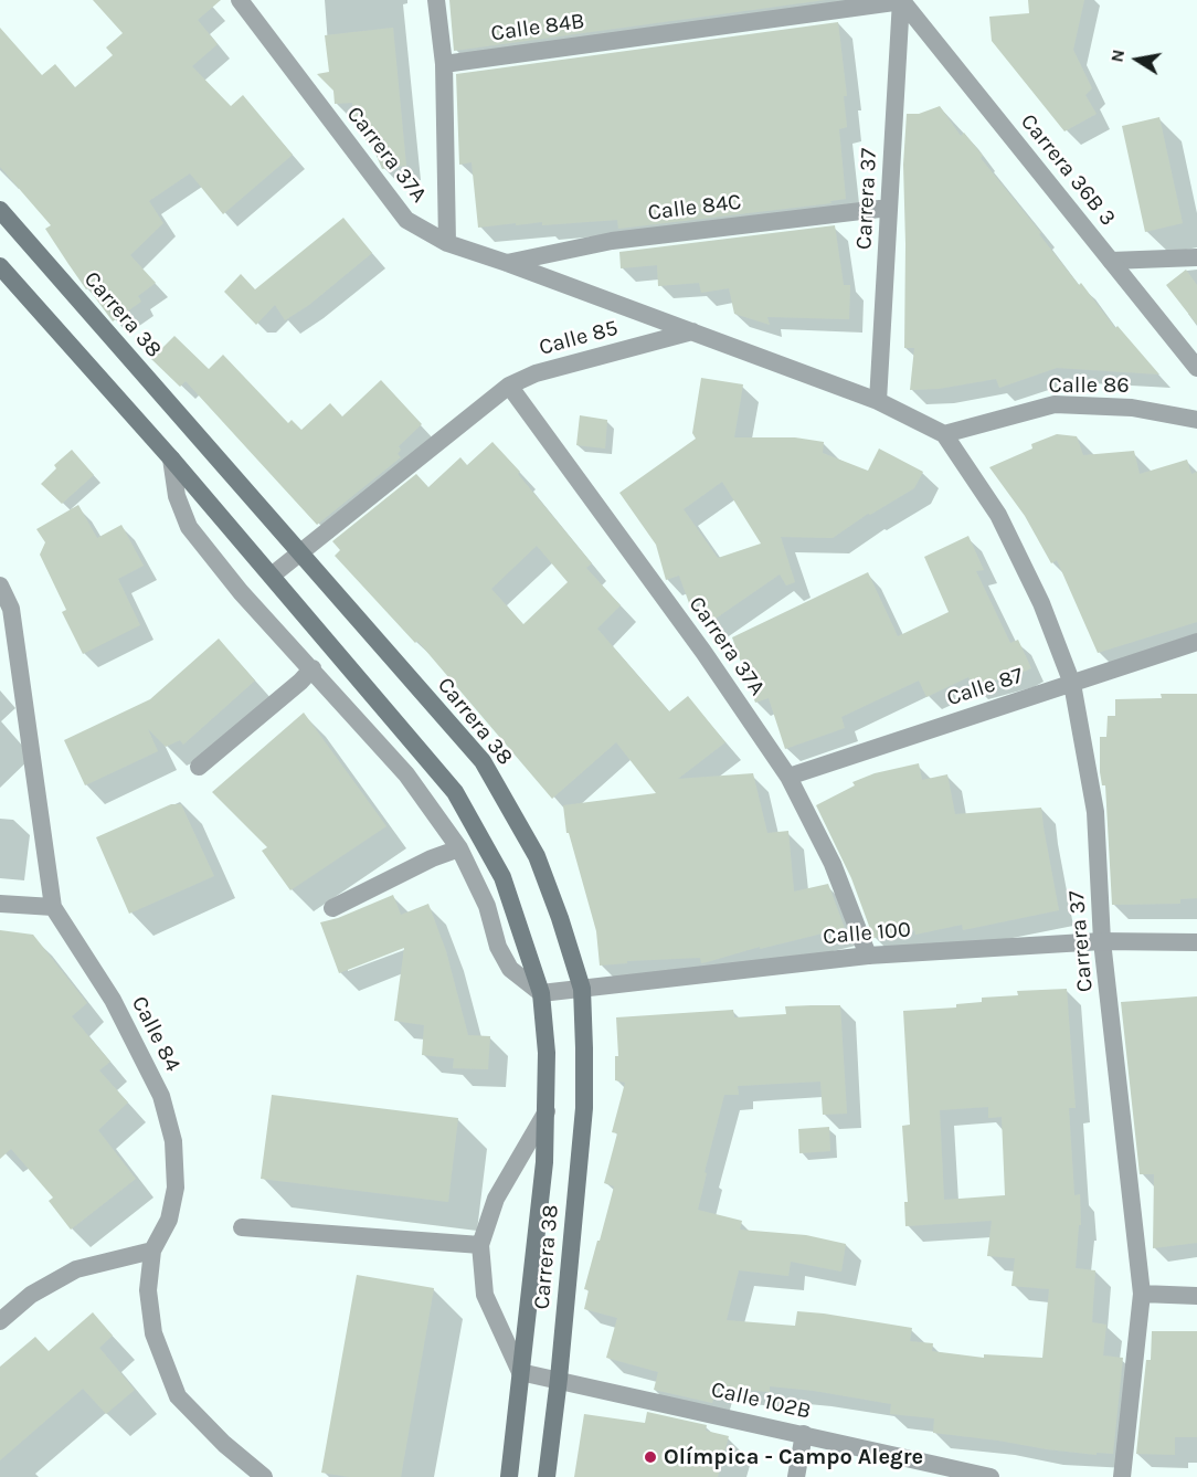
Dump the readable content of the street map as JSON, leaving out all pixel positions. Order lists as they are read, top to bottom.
{
  "streets": {
    "main road": ["Carrera 38"],
    "street": [
      "Calle 84B",
      "Carrera 37A",
      "Carrera 36B 3",
      "Carrera 37",
      "Calle 84C",
      "Calle 85",
      "Calle 86",
      "Calle 87",
      "Calle 100",
      "Calle 84",
      "Calle 102B"
    ]
  },
  "crossings": [
    ["Calle 84B", "Carrera 36B 3"],
    ["Calle 84B", "Carrera 37"],
    ["Carrera 37A", "Calle 84C"],
    ["Carrera 37A", "Calle 85"],
    ["Carrera 37A", "Calle 87"],
    ["Carrera 37A", "Calle 100"],
    ["Carrera 36B 3", "Carrera 37"],
    ["Carrera 37", "Calle 84C"],
    ["Carrera 37", "Calle 86"],
    ["Carrera 37", "Calle 87"],
    ["Carrera 37", "Calle 100"],
    ["Carrera 38", "Calle 85"],
    ["Carrera 38", "Calle 100"],
    ["Carrera 38", "Calle 102B"]
  ],
  "places": ["Olímpica - Campo Alegre"],
  "north": "left"
}
